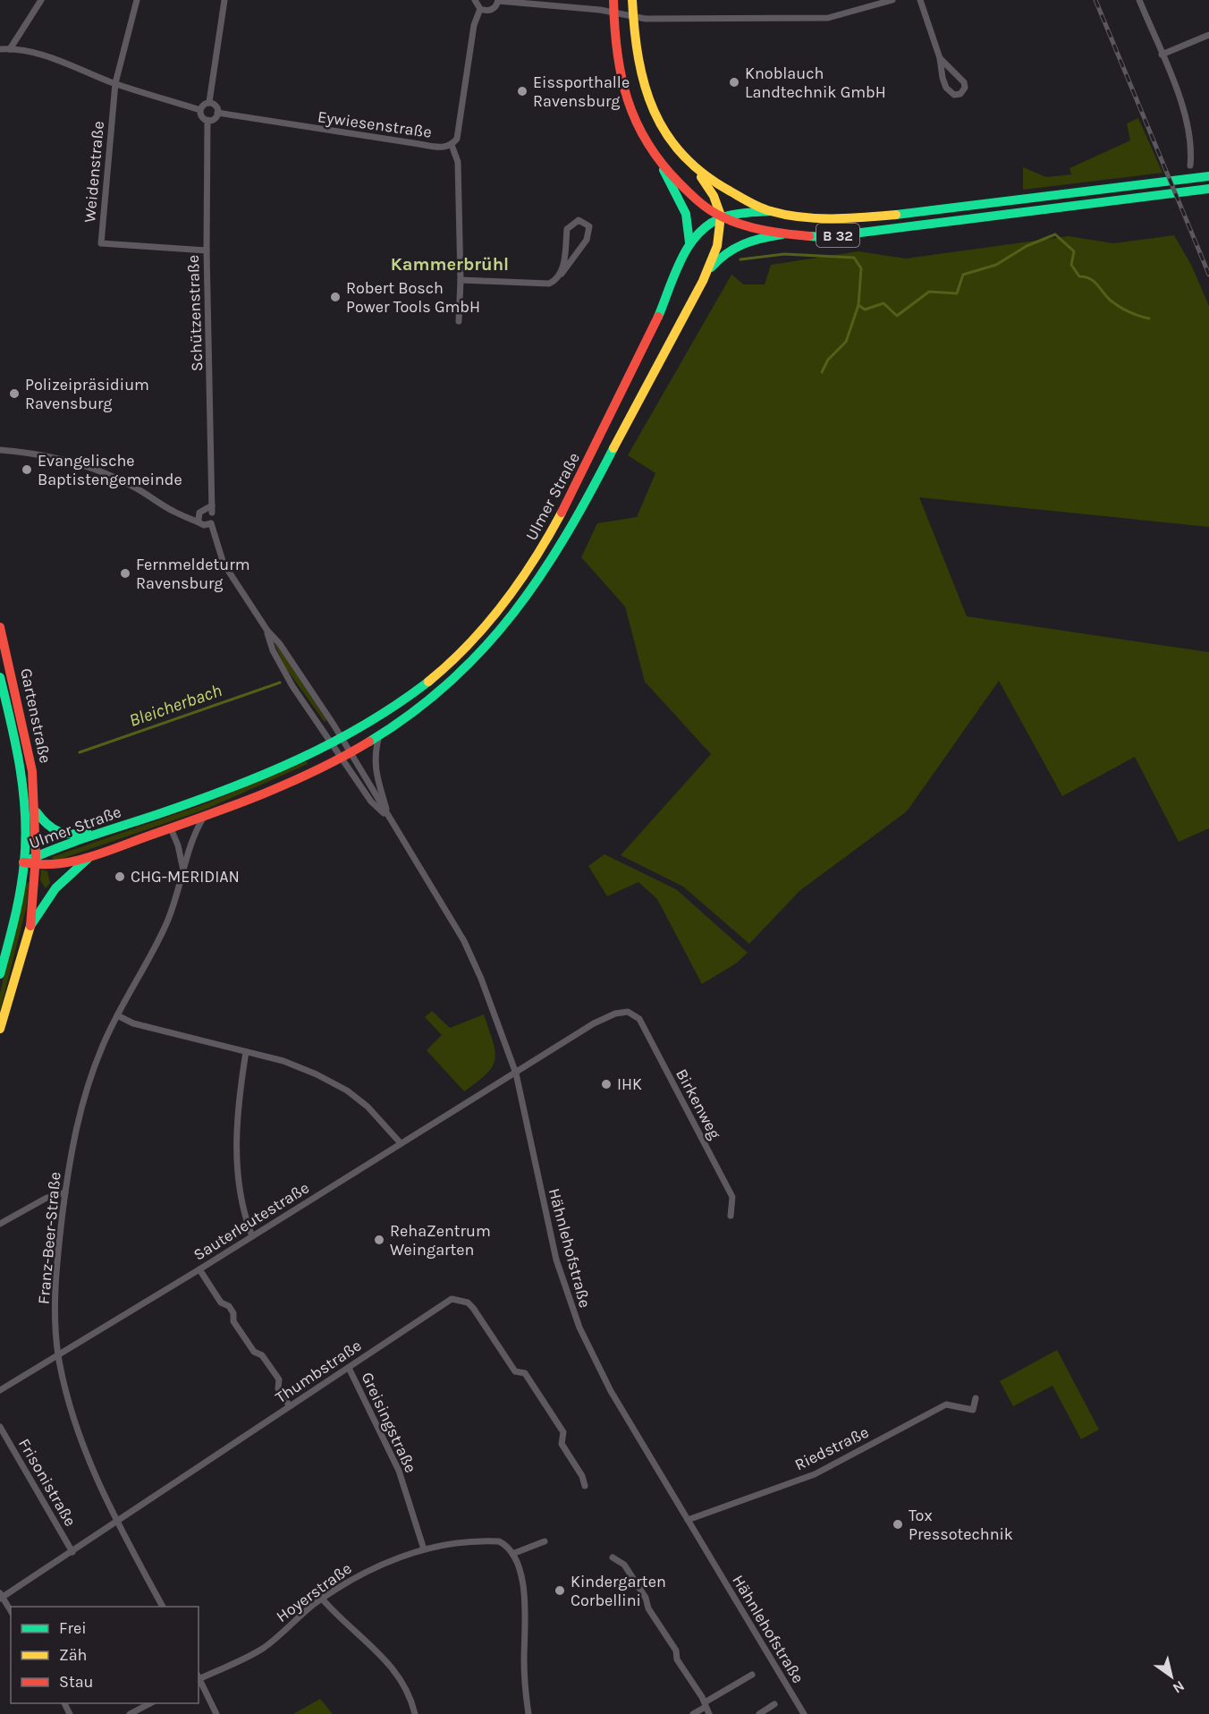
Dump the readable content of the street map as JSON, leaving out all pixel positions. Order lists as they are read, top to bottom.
{
  "streets": {
    "main road": ["B 32", "Ulmer Straße", "Gartenstraße"],
    "street": [
      "Eywiesenstraße",
      "Weidenstraße",
      "Schützenstraße",
      "Birkenweg",
      "Sauterleutestraße",
      "Franz-Beer-Straße",
      "Hähnlehofstraße",
      "Thumbstraße",
      "Greisingstraße",
      "Riedstraße",
      "Frisonistraße",
      "Hoyerstraße"
    ]
  },
  "crossings": [
    ["Eywiesenstraße", "Schützenstraße"],
    ["Weidenstraße", "Schützenstraße"],
    ["B 32", "Ulmer Straße"],
    ["Ulmer Straße", "Gartenstraße"],
    ["Ulmer Straße", "Franz-Beer-Straße"],
    ["Birkenweg", "Sauterleutestraße"],
    ["Sauterleutestraße", "Franz-Beer-Straße"],
    ["Sauterleutestraße", "Hähnlehofstraße"],
    ["Franz-Beer-Straße", "Thumbstraße"],
    ["Hähnlehofstraße", "Riedstraße"],
    ["Thumbstraße", "Greisingstraße"],
    ["Thumbstraße", "Frisonistraße"],
    ["Greisingstraße", "Hoyerstraße"]
  ],
  "districts": ["Kammerbrühl"],
  "water": ["Bleicherbach"],
  "places": [
    "Knoblauch Landtechnik GmbH",
    "Eissporthalle Ravensburg",
    "Robert Bosch Power Tools GmbH",
    "Polizeipräsidium Ravensburg",
    "Evangelische Baptistengemeinde",
    "Fernmeldeturm Ravensburg",
    "CHG-MERIDIAN",
    "IHK",
    "RehaZentrum Weingarten",
    "Tox Pressotechnik",
    "Kindergarten Corbellini"
  ],
  "legend": ["Frei", "Zäh", "Stau"],
  "north": "bottom right"
}
